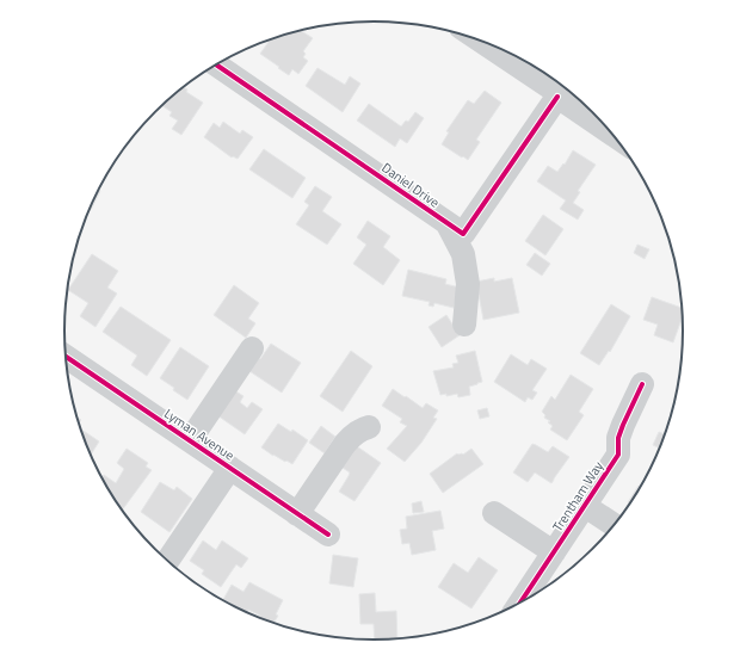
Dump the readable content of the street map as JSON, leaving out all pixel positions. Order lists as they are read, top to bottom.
{
  "streets": {
    "street": ["Daniel Drive", "Lyman Avenue", "Trentham Way"]
  }
}
